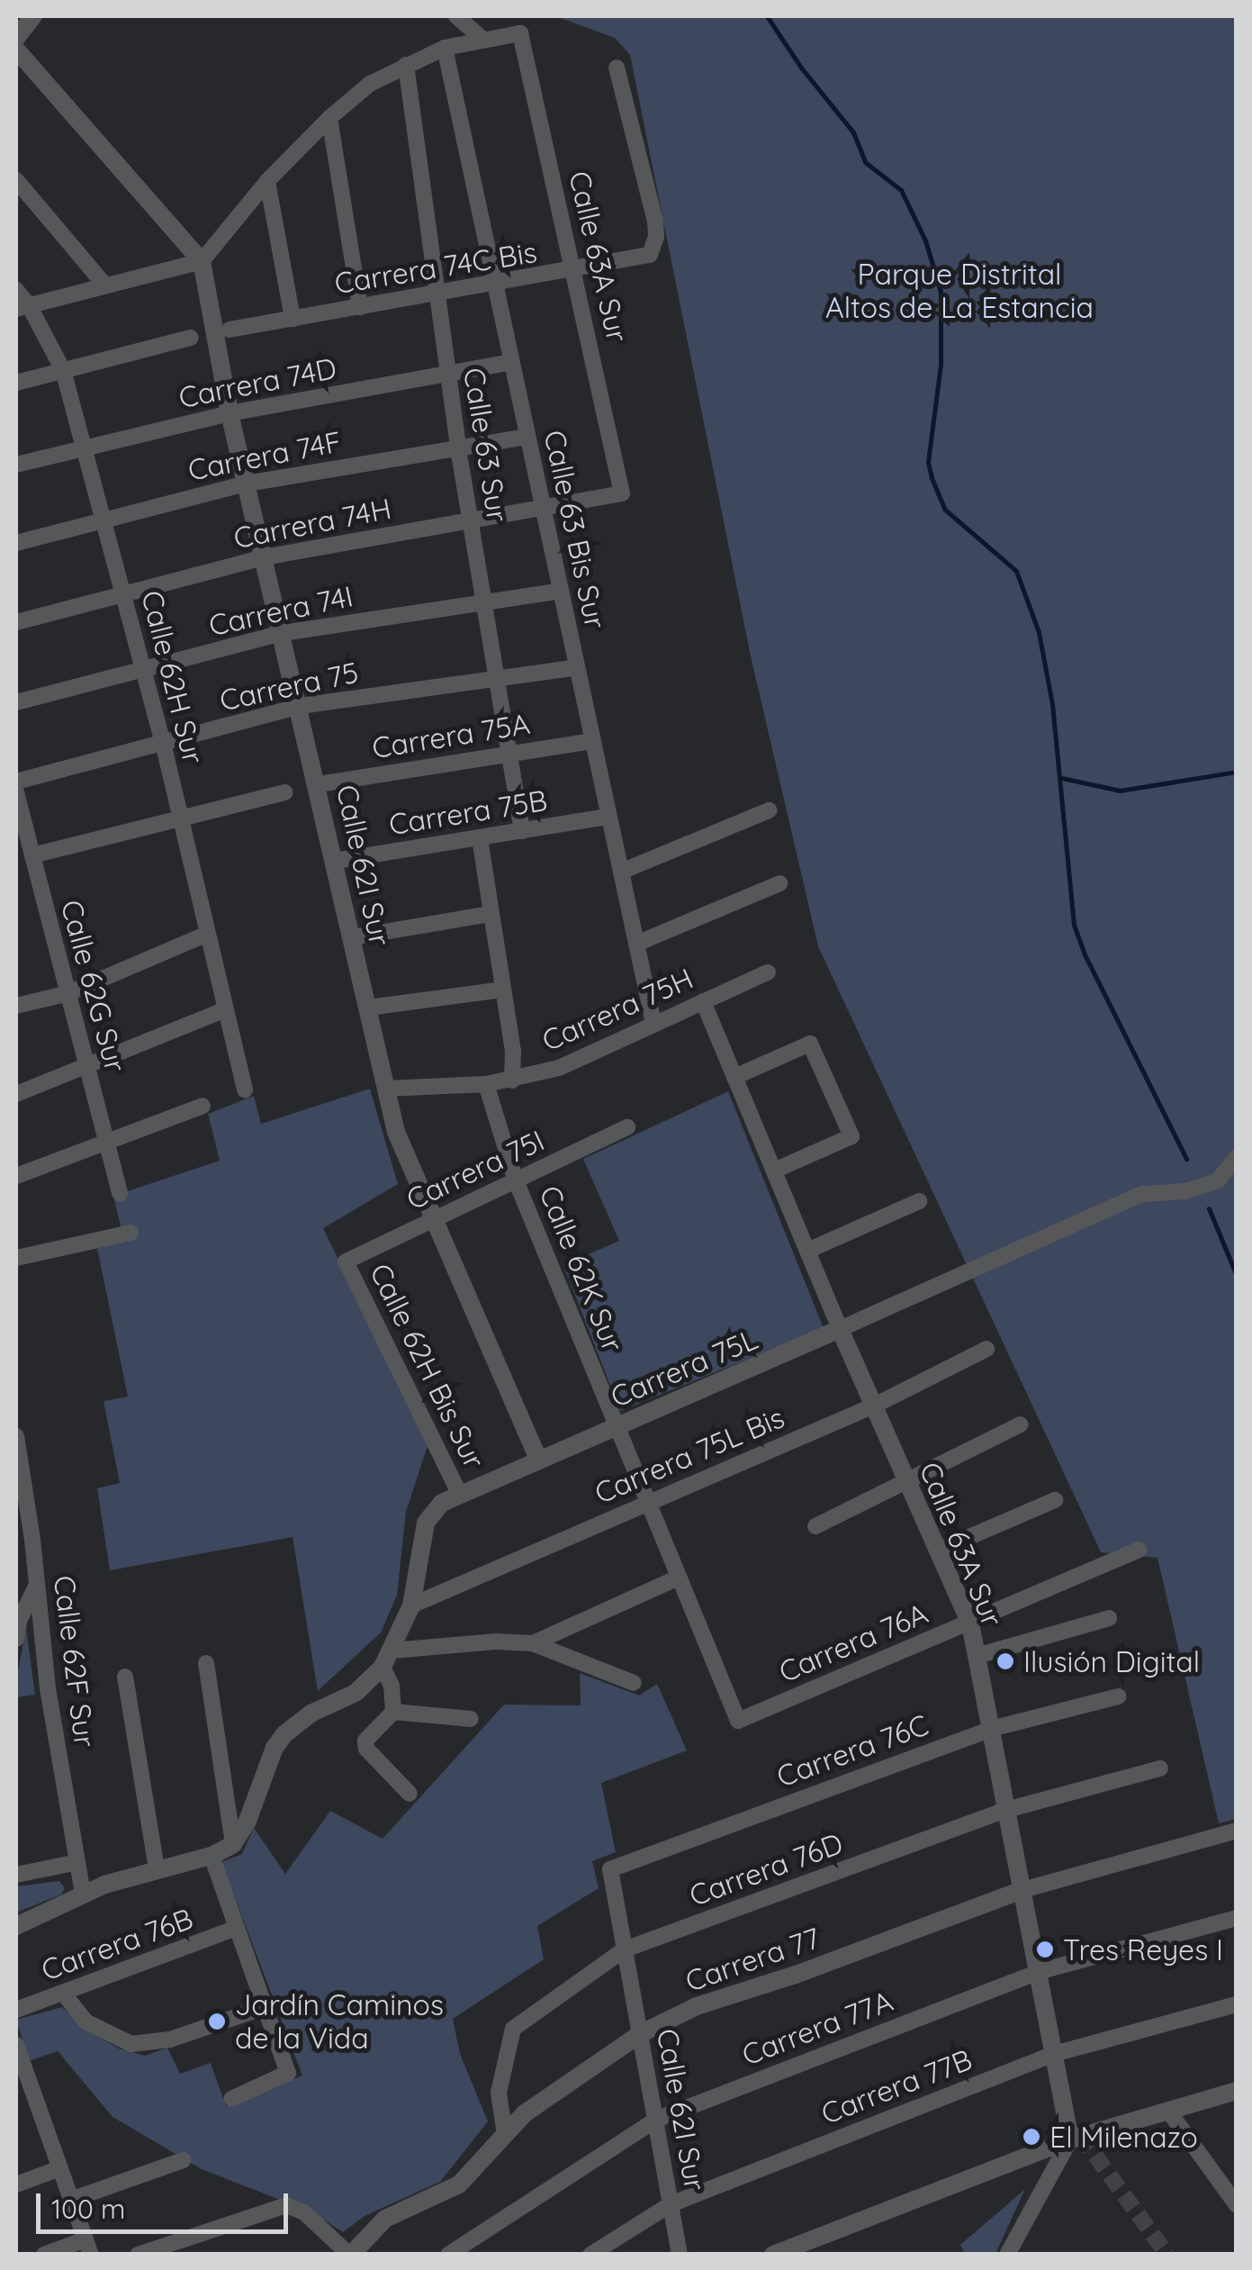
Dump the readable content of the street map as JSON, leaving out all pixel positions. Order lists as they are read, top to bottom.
{
  "streets": {
    "street": [
      "Calle 63A Sur",
      "Carrera 74C Bis",
      "Carrera 74D",
      "Calle 63 Sur",
      "Carrera 74F",
      "Carrera 74H",
      "Calle 63 Bis Sur",
      "Carrera 74I",
      "Calle 62H Sur",
      "Carrera 75",
      "Carrera 75A",
      "Carrera 75B",
      "Calle 62I Sur",
      "Calle 62G Sur",
      "Carrera 75H",
      "Carrera 75I",
      "Calle 62K Sur",
      "Calle 62H Bis Sur",
      "Carrera 75L",
      "Carrera 75L Bis",
      "Carrera 76A",
      "Calle 62F Sur",
      "Carrera 76C",
      "Carrera 76D",
      "Carrera 76B",
      "Carrera 77",
      "Carrera 77A",
      "Carrera 77B"
    ]
  },
  "crossings": [
    ["Calle 63A Sur", "Carrera 74C Bis"],
    ["Calle 63A Sur", "Carrera 74H"],
    ["Calle 63A Sur", "Carrera 75H"],
    ["Calle 63A Sur", "Carrera 75L"],
    ["Calle 63A Sur", "Carrera 75L Bis"],
    ["Calle 63A Sur", "Carrera 76A"],
    ["Calle 63A Sur", "Carrera 76C"],
    ["Calle 63A Sur", "Carrera 76D"],
    ["Calle 63A Sur", "Carrera 77"],
    ["Calle 63A Sur", "Carrera 77A"],
    ["Calle 63A Sur", "Carrera 77B"],
    ["Carrera 74C Bis", "Calle 63 Sur"],
    ["Carrera 74C Bis", "Calle 63 Bis Sur"],
    ["Carrera 74D", "Calle 63 Sur"],
    ["Carrera 74D", "Calle 63 Bis Sur"],
    ["Carrera 74D", "Calle 62H Sur"],
    ["Carrera 74D", "Calle 62I Sur"],
    ["Calle 63 Sur", "Carrera 74F"],
    ["Calle 63 Sur", "Carrera 74H"],
    ["Calle 63 Sur", "Carrera 74I"],
    ["Calle 63 Sur", "Carrera 75"],
    ["Calle 63 Sur", "Carrera 75A"],
    ["Calle 63 Sur", "Carrera 75B"],
    ["Carrera 74F", "Calle 63 Bis Sur"],
    ["Carrera 74F", "Calle 62H Sur"],
    ["Carrera 74F", "Calle 62I Sur"],
    ["Carrera 74H", "Calle 63 Bis Sur"],
    ["Carrera 74H", "Calle 62H Sur"],
    ["Carrera 74H", "Calle 62I Sur"],
    ["Calle 63 Bis Sur", "Carrera 74I"],
    ["Calle 63 Bis Sur", "Carrera 75"],
    ["Calle 63 Bis Sur", "Carrera 75A"],
    ["Calle 63 Bis Sur", "Carrera 75B"],
    ["Calle 63 Bis Sur", "Carrera 75H"],
    ["Carrera 74I", "Calle 62H Sur"],
    ["Carrera 74I", "Calle 62I Sur"],
    ["Calle 62H Sur", "Carrera 75"],
    ["Carrera 75", "Calle 62I Sur"],
    ["Carrera 75A", "Calle 62I Sur"],
    ["Carrera 75B", "Calle 62I Sur"],
    ["Calle 62I Sur", "Carrera 75H"],
    ["Calle 62I Sur", "Carrera 75I"],
    ["Calle 62I Sur", "Carrera 75L"],
    ["Calle 62I Sur", "Carrera 76C"],
    ["Calle 62I Sur", "Carrera 76D"],
    ["Calle 62I Sur", "Carrera 77"],
    ["Calle 62I Sur", "Carrera 77A"],
    ["Calle 62I Sur", "Carrera 77B"],
    ["Carrera 75H", "Calle 62K Sur"],
    ["Carrera 75I", "Calle 62K Sur"],
    ["Carrera 75I", "Calle 62H Bis Sur"],
    ["Calle 62K Sur", "Carrera 75L"],
    ["Calle 62K Sur", "Carrera 75L Bis"],
    ["Calle 62K Sur", "Carrera 76A"],
    ["Calle 62H Bis Sur", "Carrera 75L"],
    ["Carrera 75L", "Carrera 75L Bis"],
    ["Carrera 76D", "Carrera 77"]
  ],
  "parks": ["Parque Distrital Altos de La Estancia"],
  "places": [
    "Ilusión Digital",
    "Tres Reyes I",
    "Jardín Caminos de la Vida",
    "El Milenazo"
  ],
  "scale_bar": "100 m"
}
